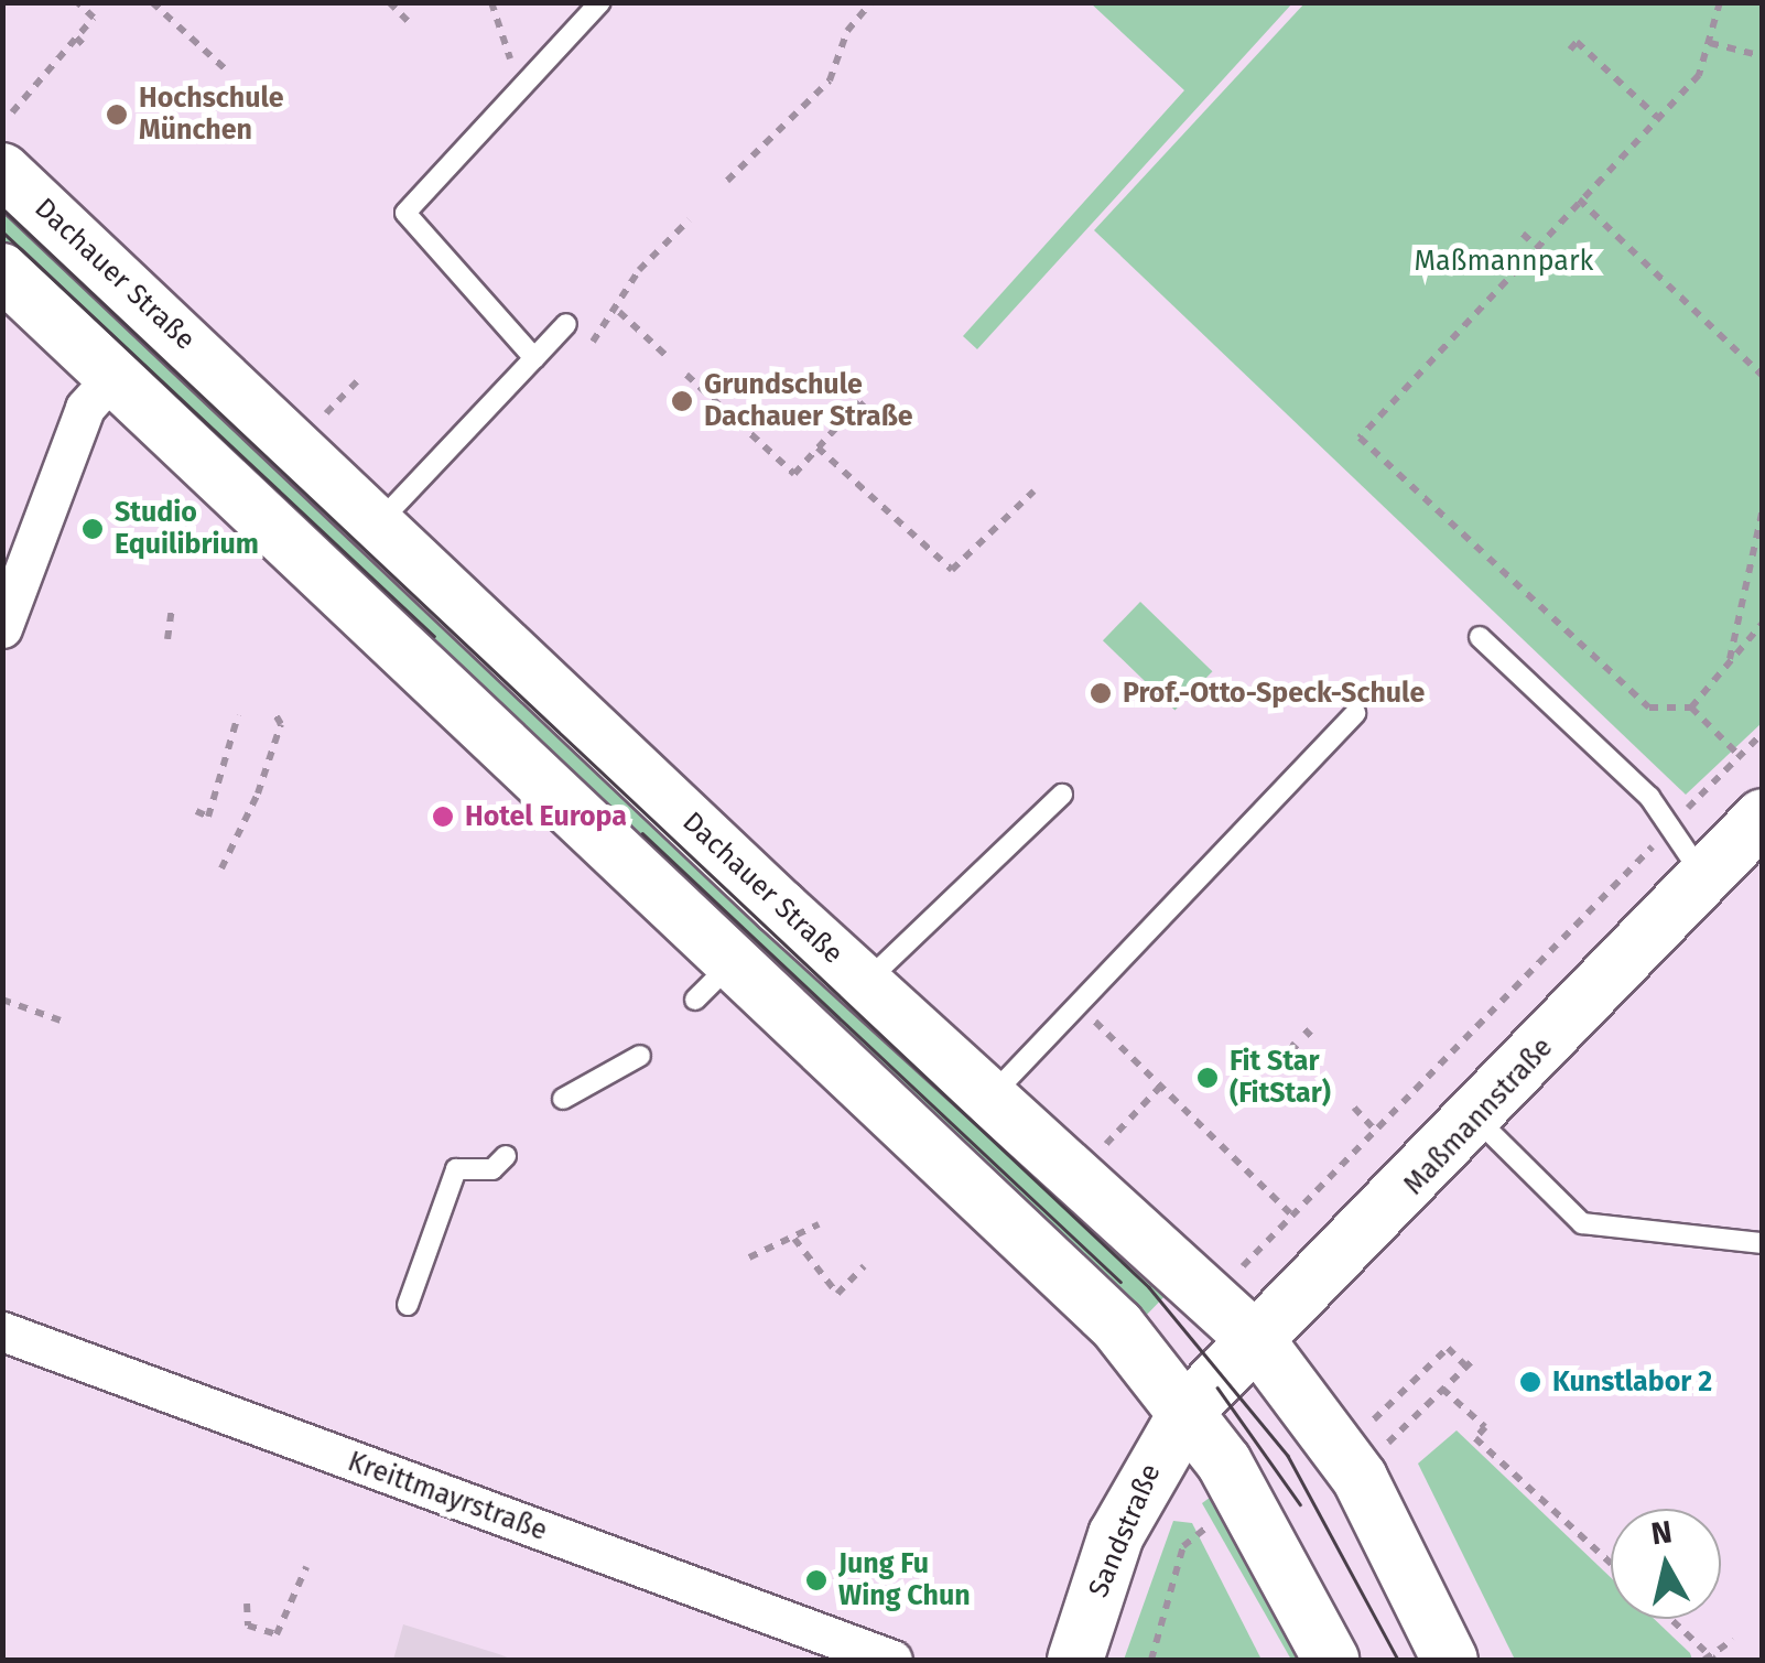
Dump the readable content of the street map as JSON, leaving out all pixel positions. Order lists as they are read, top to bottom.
{
  "streets": {
    "main road": ["Dachauer Straße", "Maßmannstraße", "Sandstraße"],
    "street": ["Kreittmayrstraße"]
  },
  "crossings": [
    ["Dachauer Straße", "Maßmannstraße"],
    ["Maßmannstraße", "Sandstraße"]
  ],
  "parks": ["Maßmannpark"],
  "places": [
    "Hochschule München",
    "Grundschule Dachauer Straße",
    "Studio Equilibrium",
    "Prof.-Otto-Speck-Schule",
    "Hotel Europa",
    "Fit Star (FitStar)",
    "Kunstlabor 2",
    "Jung Fu Wing Chun"
  ],
  "north": "top"
}
